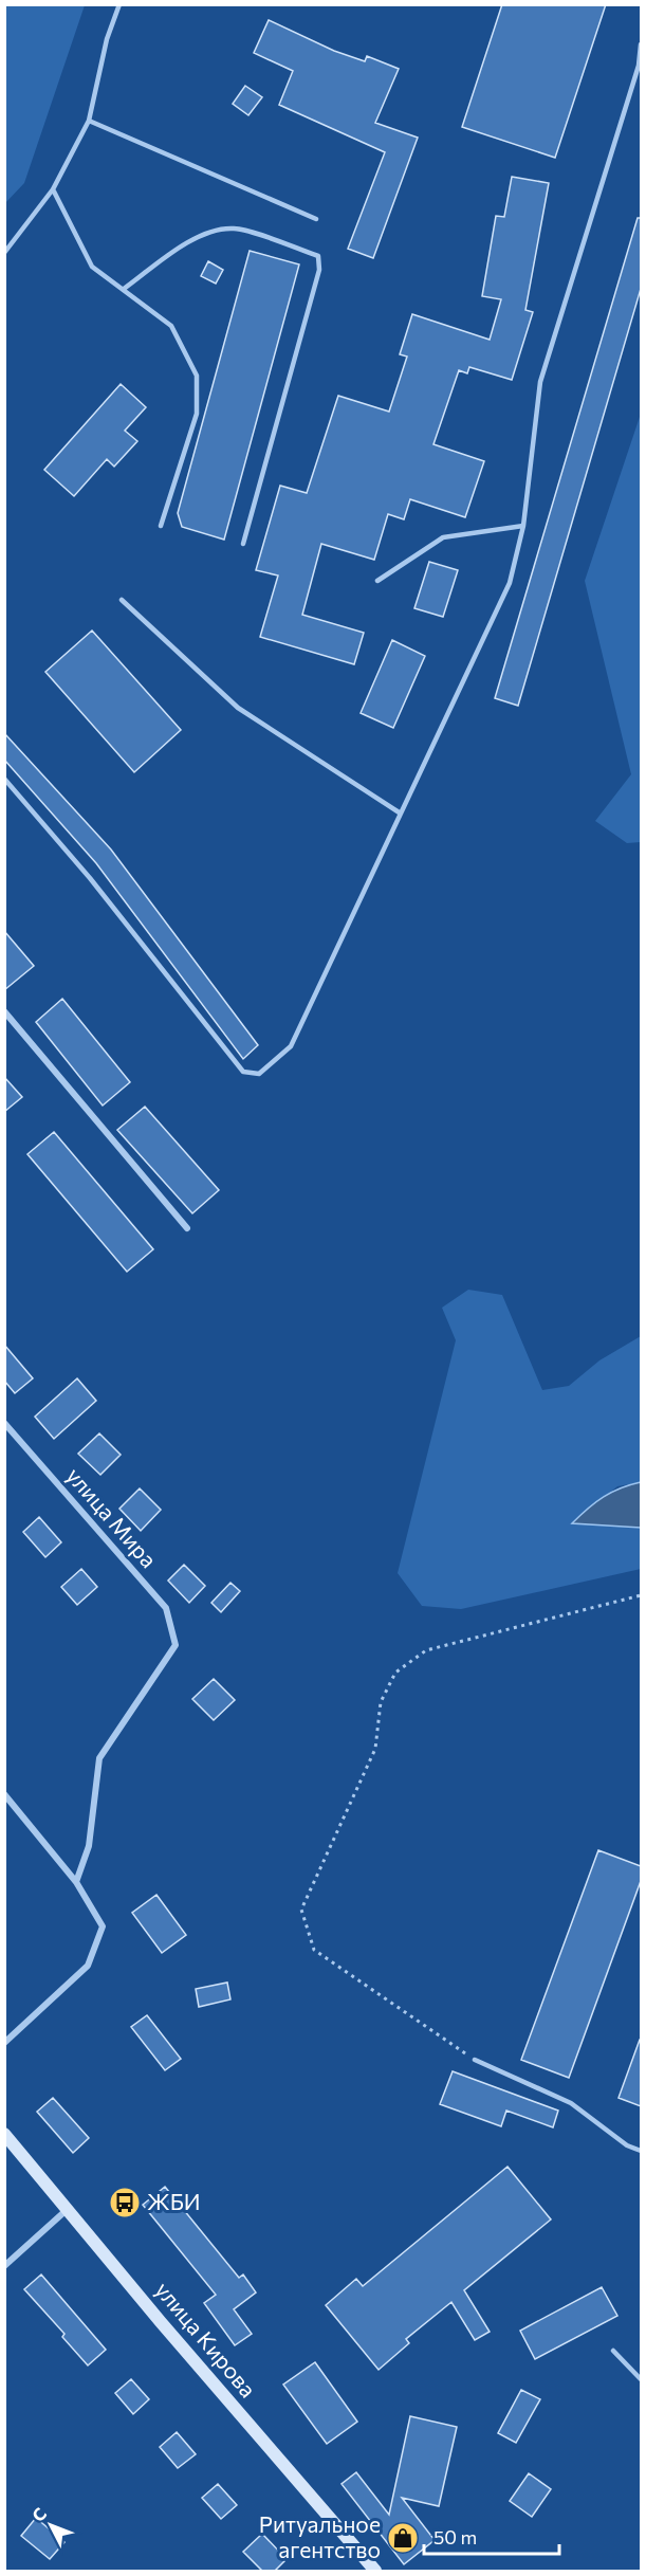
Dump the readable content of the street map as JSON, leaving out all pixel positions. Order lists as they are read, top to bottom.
{
  "streets": {
    "street": ["улица Мира", "улица Кирова"]
  },
  "places": {
    "bus stop": ["ЖБИ"],
    "shop": ["Ритуальное агентство"]
  },
  "scale_bar": "50 m",
  "north": "top left"
}
